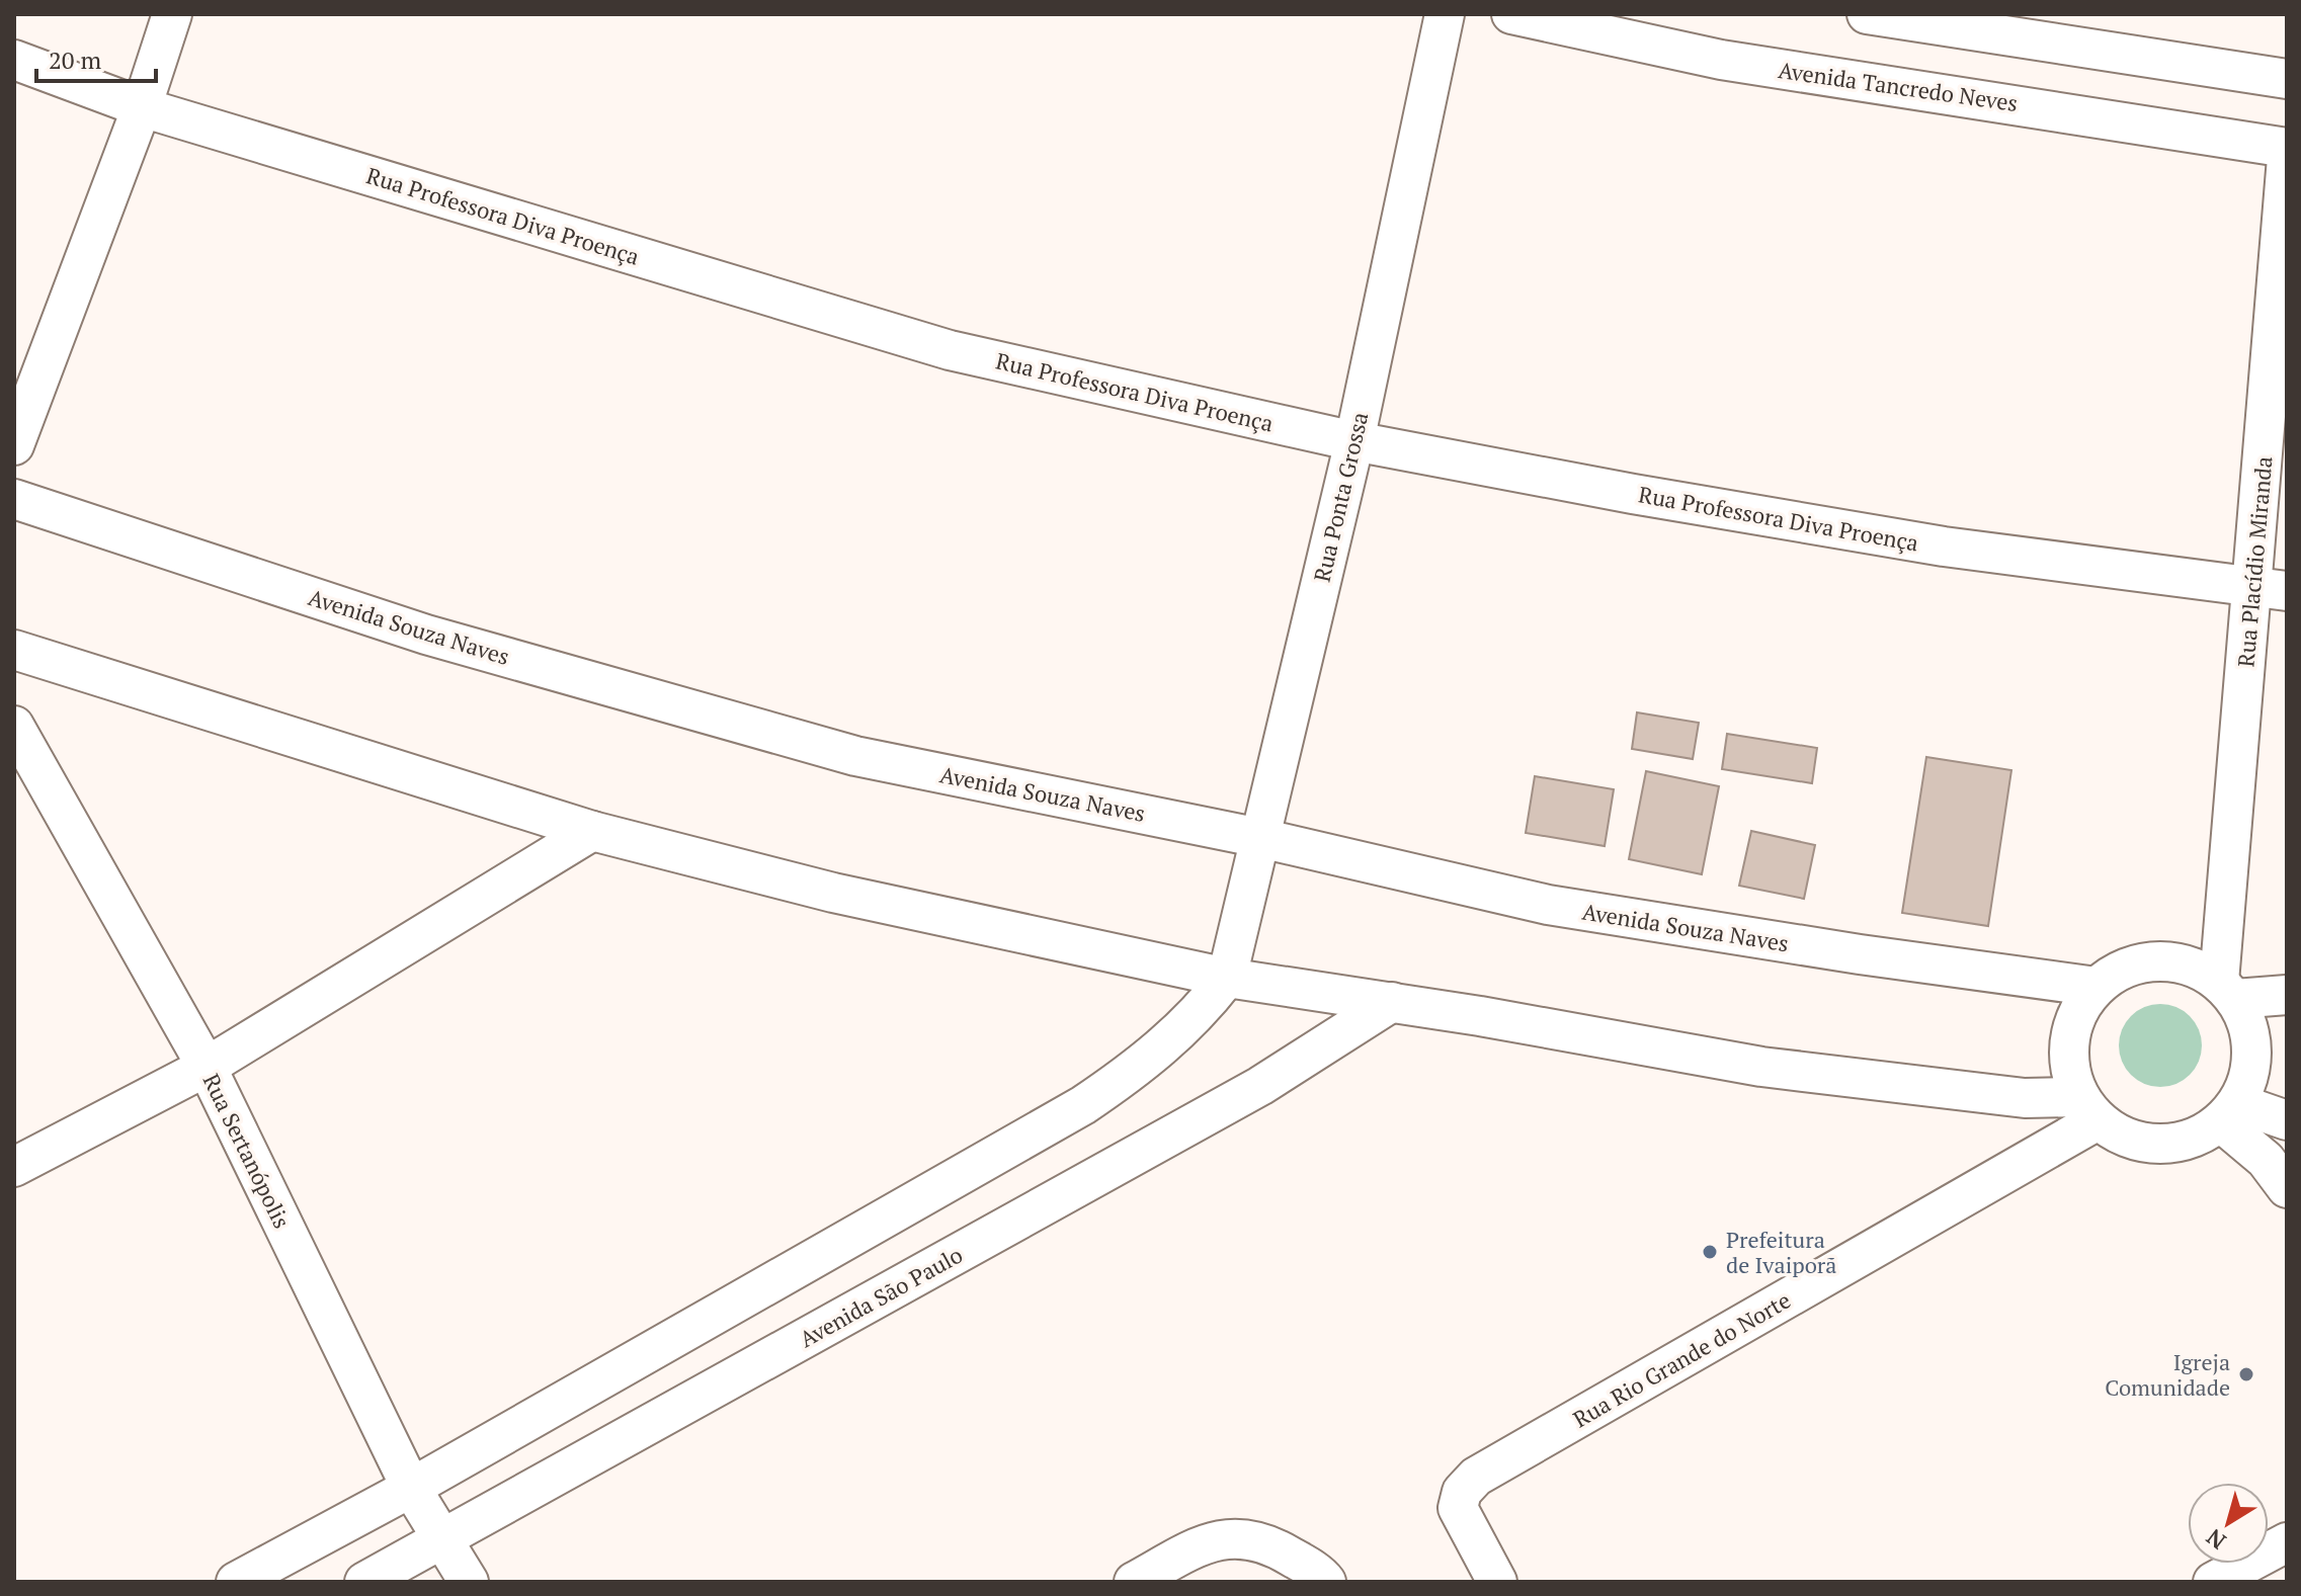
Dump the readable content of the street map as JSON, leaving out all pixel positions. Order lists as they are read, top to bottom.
{
  "streets": {
    "street": [
      "Avenida Tancredo Neves",
      "Rua Professora Diva Proença",
      "Rua Ponta Grossa",
      "Rua Placídio Miranda",
      "Avenida Souza Naves",
      "Rua Sertanópolis",
      "Avenida São Paulo",
      "Rua Rio Grande do Norte"
    ]
  },
  "crossings": [
    ["Rua Professora Diva Proença", "Rua Ponta Grossa"],
    ["Rua Professora Diva Proença", "Rua Placídio Miranda"],
    ["Rua Ponta Grossa", "Avenida Souza Naves"],
    ["Rua Placídio Miranda", "Avenida Souza Naves"],
    ["Rua Placídio Miranda", "Rua Rio Grande do Norte"],
    ["Avenida Souza Naves", "Rua Rio Grande do Norte"],
    ["Rua Sertanópolis", "Avenida São Paulo"]
  ],
  "places": ["Prefeitura de Ivaiporã", "Igreja Comunidade"],
  "scale_bar": "20 m",
  "north": "bottom left"
}
